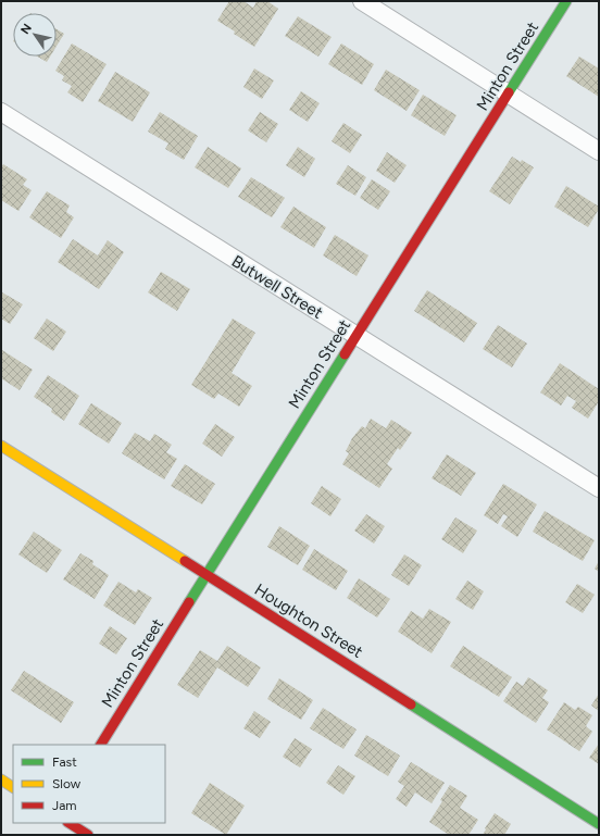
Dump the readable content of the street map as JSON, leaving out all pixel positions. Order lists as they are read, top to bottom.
{
  "streets": {
    "street": ["Minton Street", "Butwell Street", "Houghton Street"]
  },
  "crossings": [
    ["Minton Street", "Butwell Street"],
    ["Minton Street", "Houghton Street"]
  ],
  "legend": ["Fast", "Slow", "Jam"],
  "north": "top left"
}
